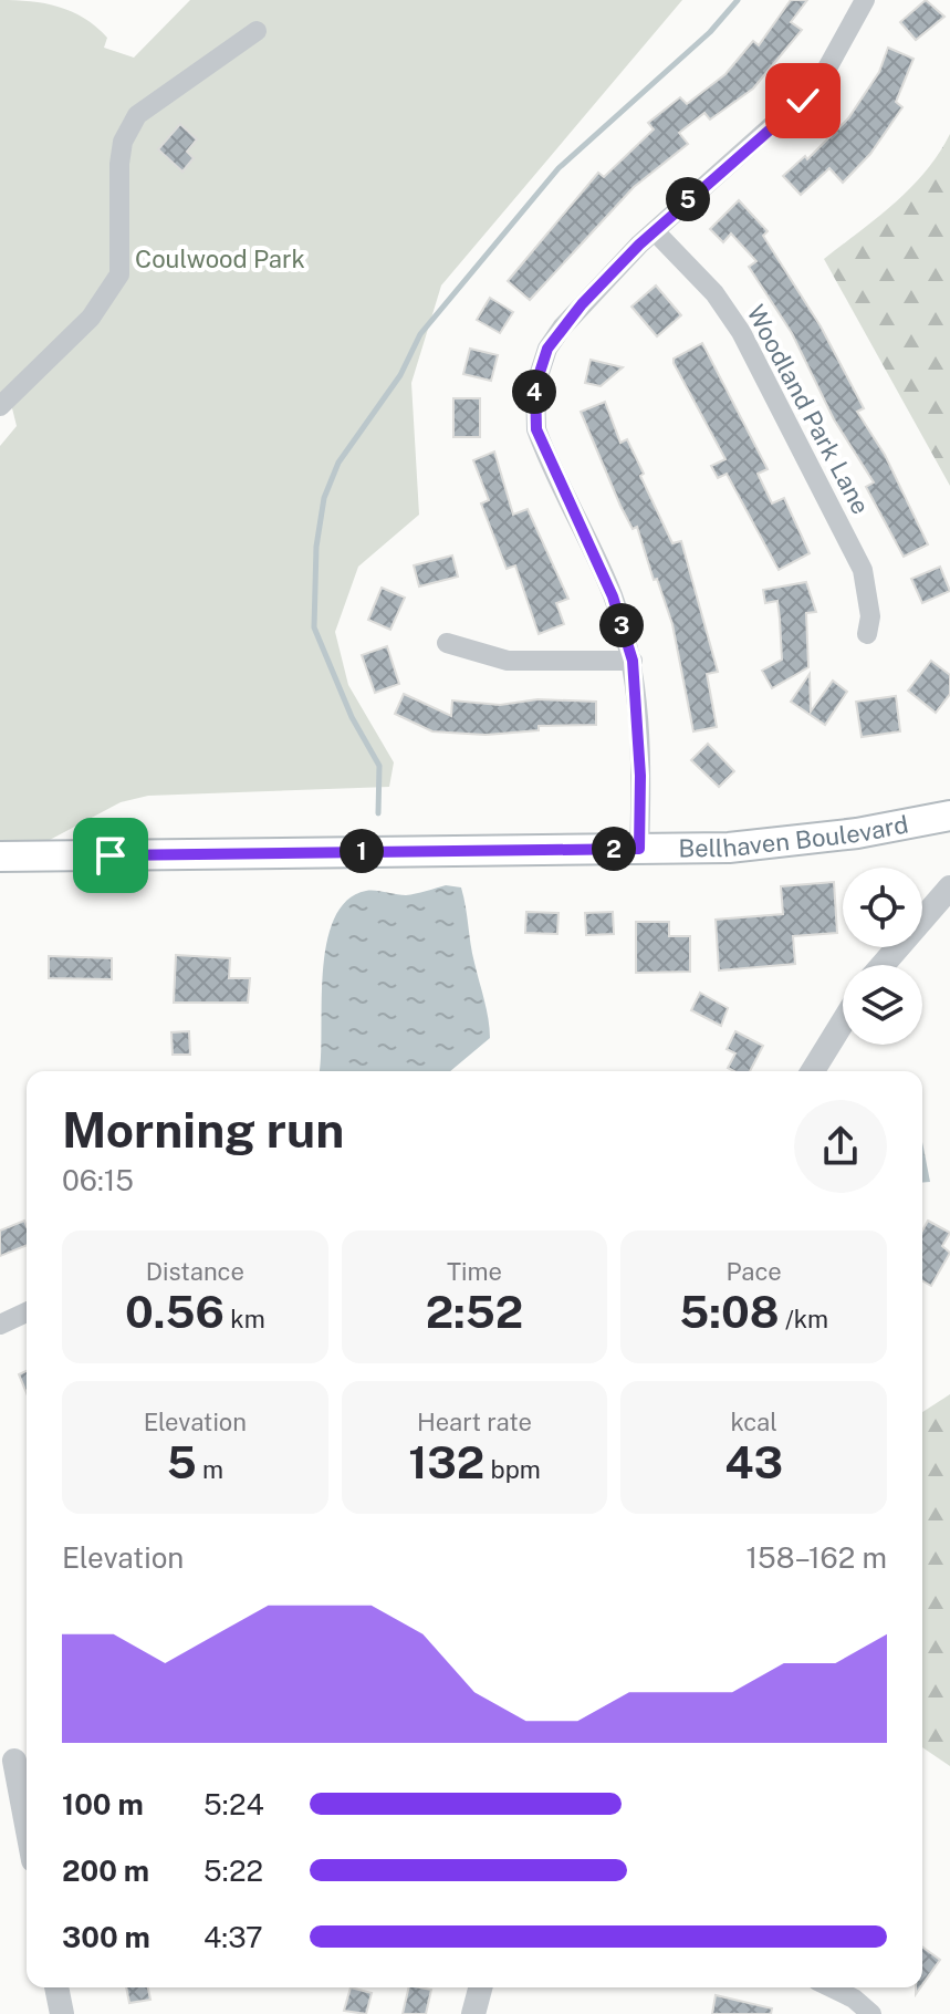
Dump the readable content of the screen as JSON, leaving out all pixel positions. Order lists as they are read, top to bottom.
{
  "streets": {
    "main road": ["Bellhaven Boulevard"],
    "street": ["Woodland Park Lane"]
  },
  "parks": ["Coulwood Park"],
  "page": {
    "pins": [
      "5",
      "4",
      "3",
      "2",
      "1"
    ],
    "heading": ["Morning run", "06:15"],
    "stats": [
      ["Distance", "0.56 km"],
      ["Time", "2:52"],
      ["Pace", "5:08 /km"],
      ["Elevation", "5 m"],
      ["Heart rate", "132 bpm"],
      ["kcal", "43"]
    ],
    "chart": ["Elevation", "158–162 m"],
    "list": [
      {
        "name": "100 m",
        "note": "5:24"
      },
      {
        "name": "200 m",
        "note": "5:22"
      },
      {
        "name": "300 m",
        "note": "4:37"
      }
    ]
  }
}
